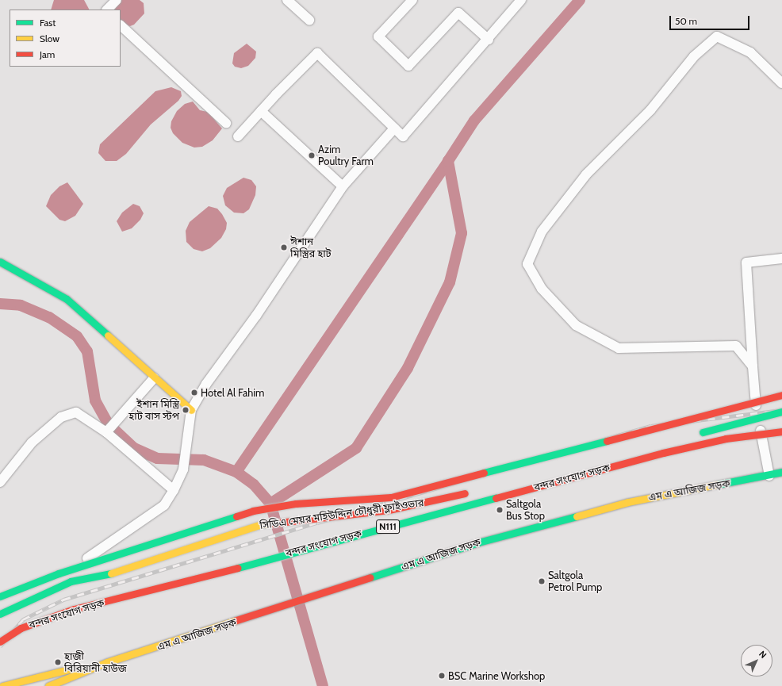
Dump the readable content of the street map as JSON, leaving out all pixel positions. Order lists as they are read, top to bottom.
{
  "streets": {
    "main road": [
      "বন্দর সংযোগ সড়ক",
      "এম এ আজিজ সড়ক",
      "সিডিএ মেয়র মহিউদ্দিন চৌধুরী ফ্লাইওভার",
      "N111"
    ]
  },
  "places": [
    "Azim Poultry Farm",
    "ঈশান মিস্ত্রির হাট",
    "Hotel Al Fahim",
    "ইশান মিস্ত্রি হাট বাস স্টপ",
    "Saltgola Bus Stop",
    "Saltgola Petrol Pump",
    "হাজী বিরিয়ানী হাউজ",
    "BSC Marine Workshop"
  ],
  "legend": ["Fast", "Slow", "Jam"],
  "scale_bar": "50 m",
  "north": "top right"
}
